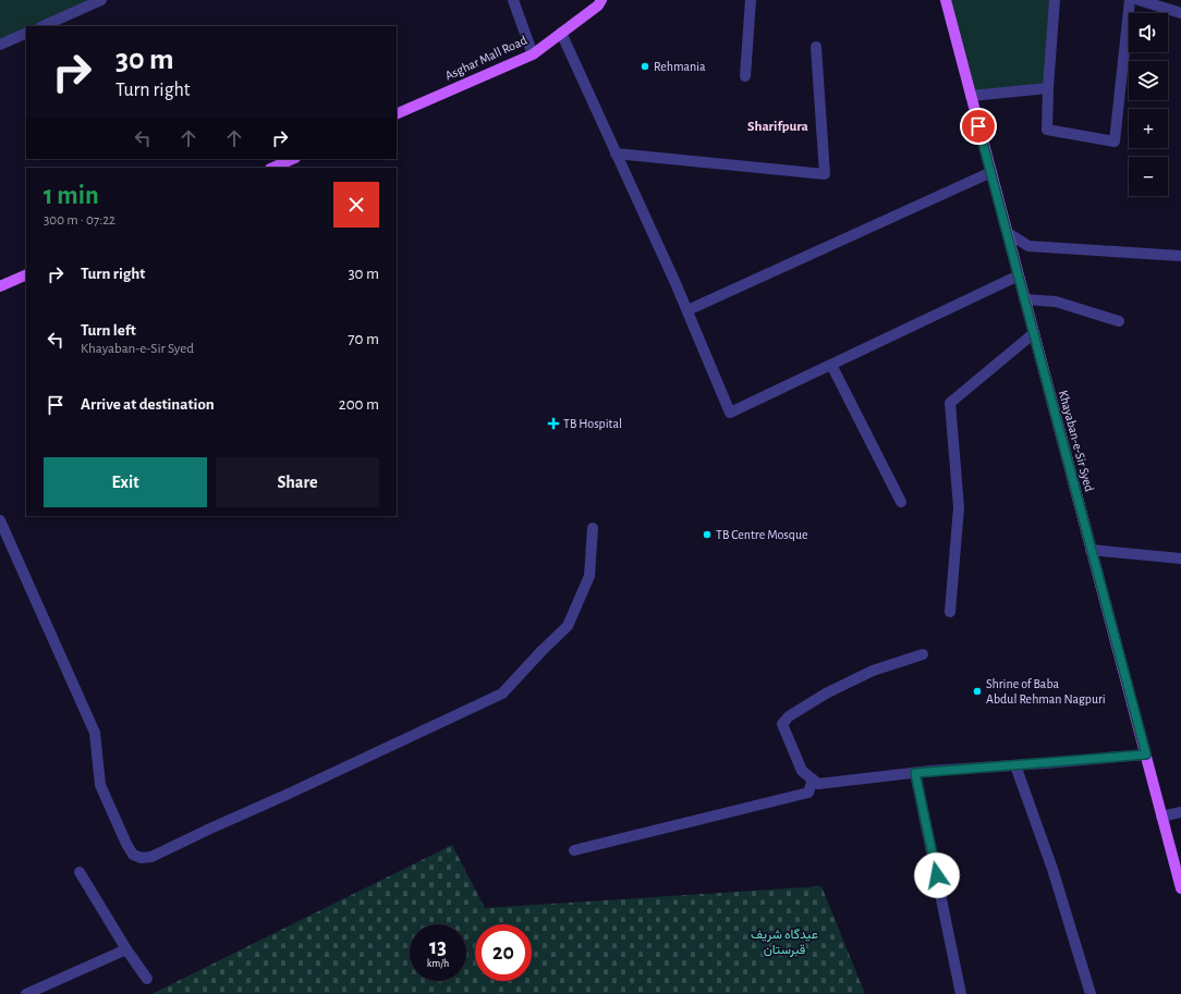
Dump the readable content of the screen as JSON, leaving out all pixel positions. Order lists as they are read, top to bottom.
{
  "streets": {
    "main road": ["Asghar Mall Road", "Khayaban-e-Sir Syed"]
  },
  "districts": ["Sharifpura"],
  "parks": ["عیدگاہ شریف قبرستان"],
  "places": {
    "other": ["Rehmania", "TB Centre Mosque", "Shrine of Baba Abdul Rehman Nagpuri"],
    "health": ["TB Hospital"]
  },
  "page": {
    "map_buttons": ["+", "−"],
    "turn": ["30 m", "Turn right"],
    "heading": ["1 min", "300 m · 07:22"],
    "list": [
      {
        "name": "Turn right",
        "value": "30 m"
      },
      {
        "name": "Turn left",
        "note": "Khayaban-e-Sir Syed",
        "value": "70 m"
      },
      {
        "name": "Arrive at destination",
        "value": "200 m"
      }
    ],
    "buttons": ["Exit", "Share"],
    "speed": "13 km/h",
    "limit": "20"
  }
}
